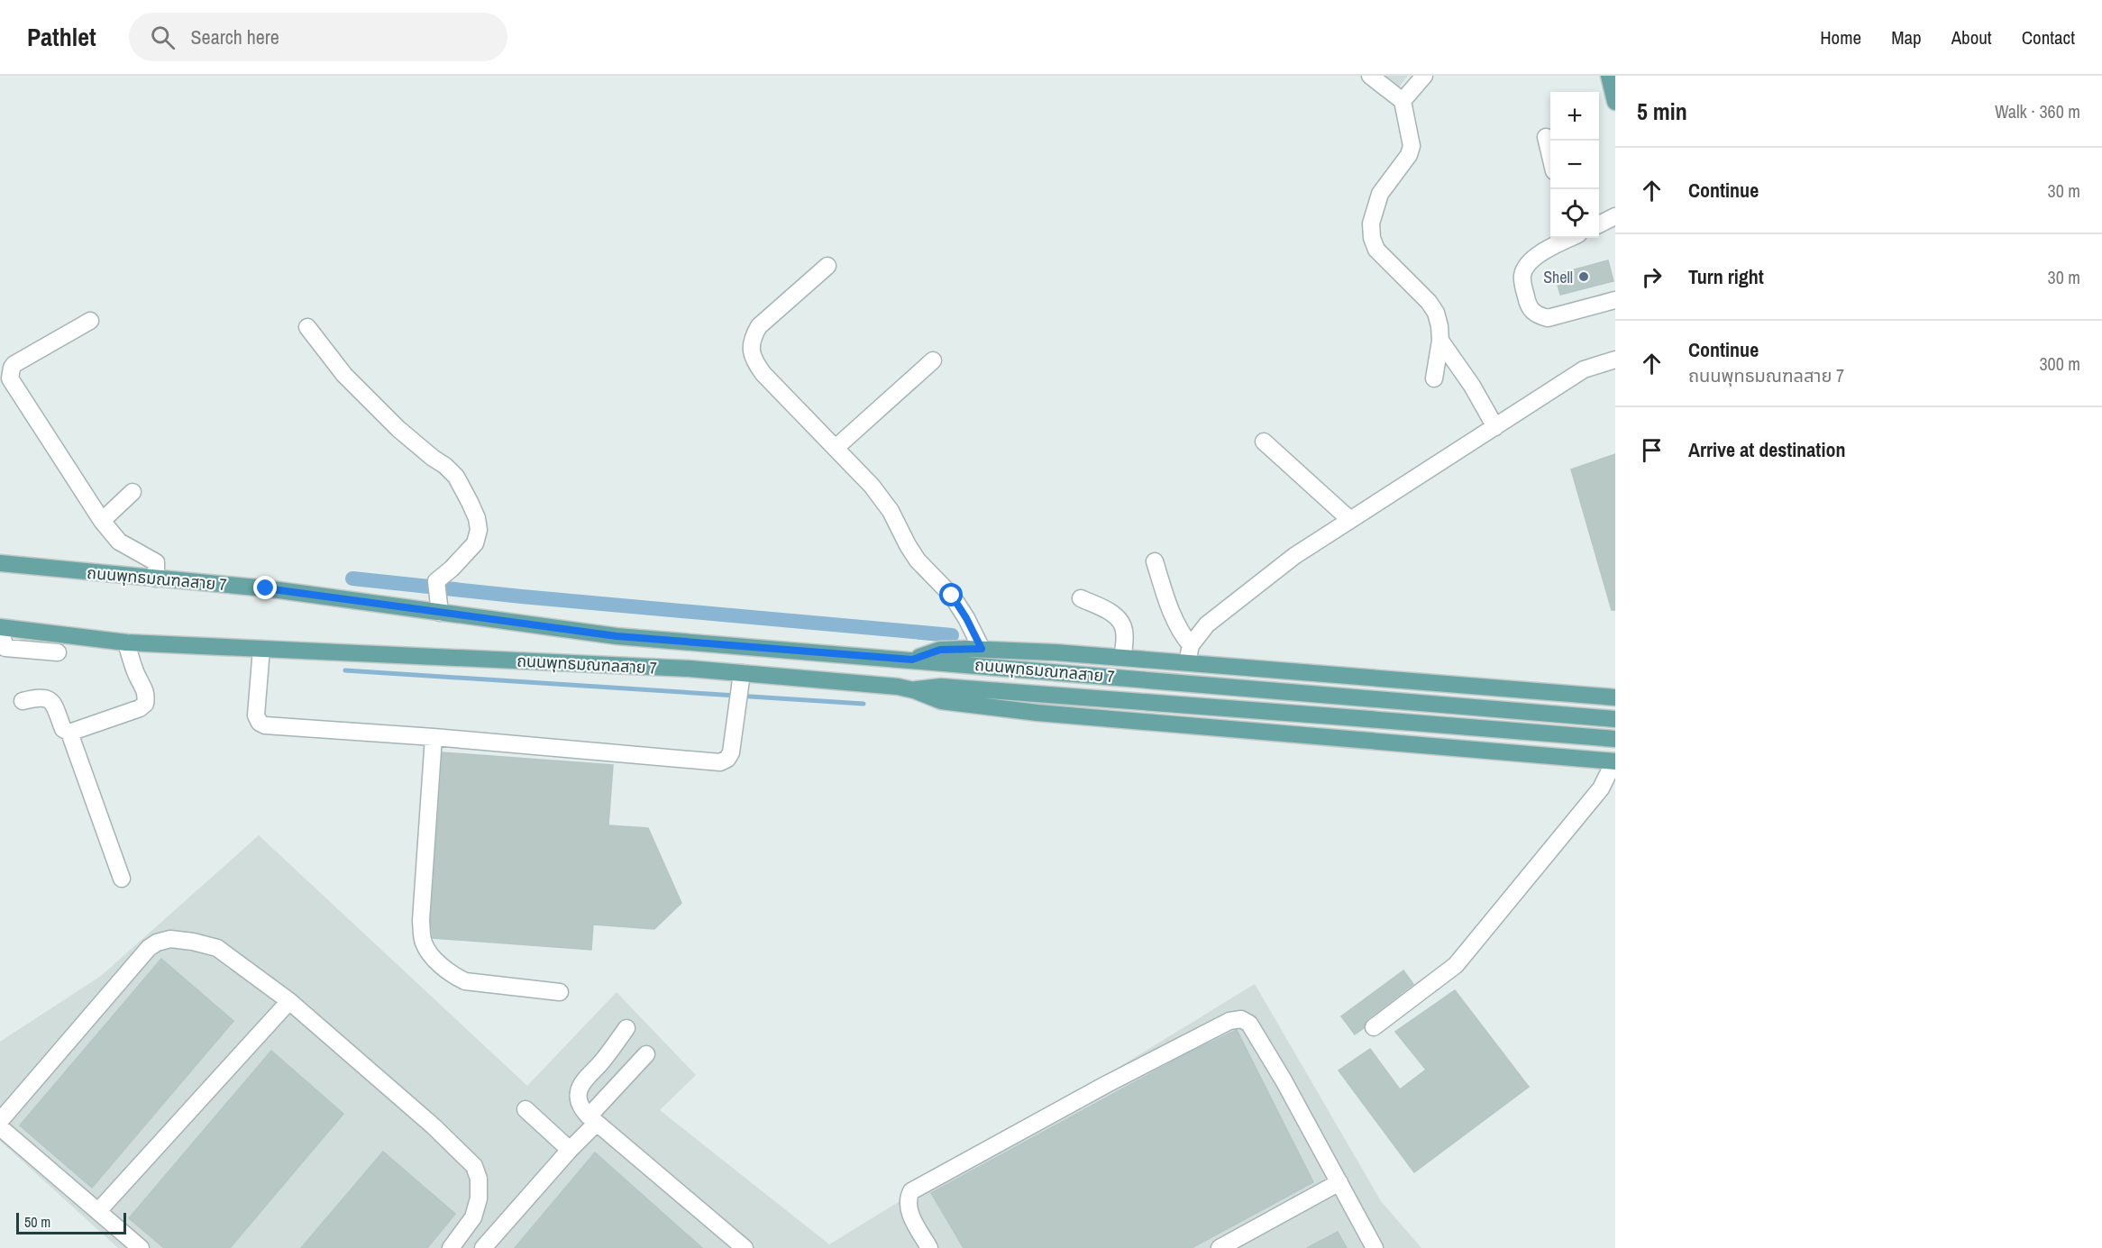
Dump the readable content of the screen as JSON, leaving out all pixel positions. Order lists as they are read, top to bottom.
{
  "streets": {
    "main road": ["ถนนพุทธมณฑลสาย 7"]
  },
  "places": ["Shell"],
  "scale_bar": "50 m",
  "page": {
    "header": "Pathlet",
    "search": "Search here",
    "nav": [
      "Home",
      "Map",
      "About",
      "Contact"
    ],
    "heading": ["5 min", "Walk · 360 m"],
    "map_buttons": ["+", "−"],
    "list": [
      ["Continue", "30 m"],
      ["Turn right", "30 m"],
      ["Continue", "ถนนพุทธมณฑลสาย 7", "300 m"],
      "Arrive at destination"
    ],
    "scale": "50 m"
  }
}
